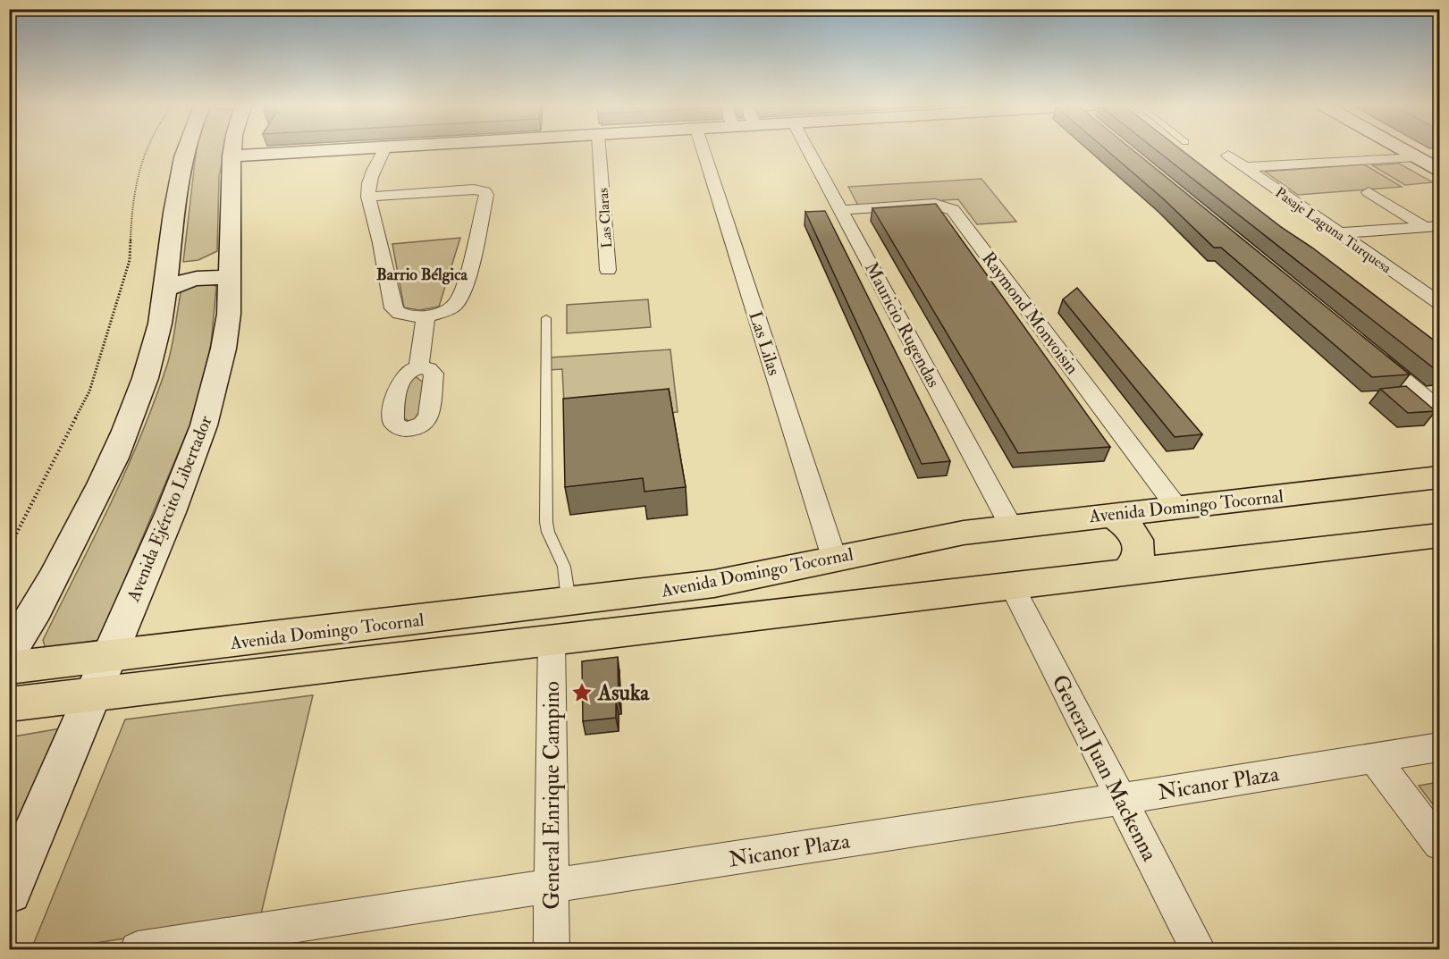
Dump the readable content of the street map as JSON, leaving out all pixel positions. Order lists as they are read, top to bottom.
{
  "streets": {
    "main road": ["Avenida Domingo Tocornal", "Avenida Ejército Libertador"],
    "street": [
      "Las Claras",
      "Pasaje Laguna Turquesa",
      "Raymond Monvoisin",
      "Mauricio Rugendas",
      "Las Lilas",
      "General Juan Mackenna",
      "Nicanor Plaza",
      "General Enrique Campino"
    ]
  },
  "crossings": [
    ["Raymond Monvoisin", "Mauricio Rugendas"],
    ["Raymond Monvoisin", "Avenida Domingo Tocornal"],
    ["Mauricio Rugendas", "Avenida Domingo Tocornal"],
    ["Las Lilas", "Avenida Domingo Tocornal"],
    ["Avenida Domingo Tocornal", "Avenida Ejército Libertador"],
    ["Avenida Domingo Tocornal", "General Juan Mackenna"],
    ["Avenida Domingo Tocornal", "General Enrique Campino"],
    ["General Juan Mackenna", "Nicanor Plaza"],
    ["Nicanor Plaza", "General Enrique Campino"]
  ],
  "districts": ["Barrio Bélgica"],
  "places": {
    "place": ["Asuka"]
  }
}
